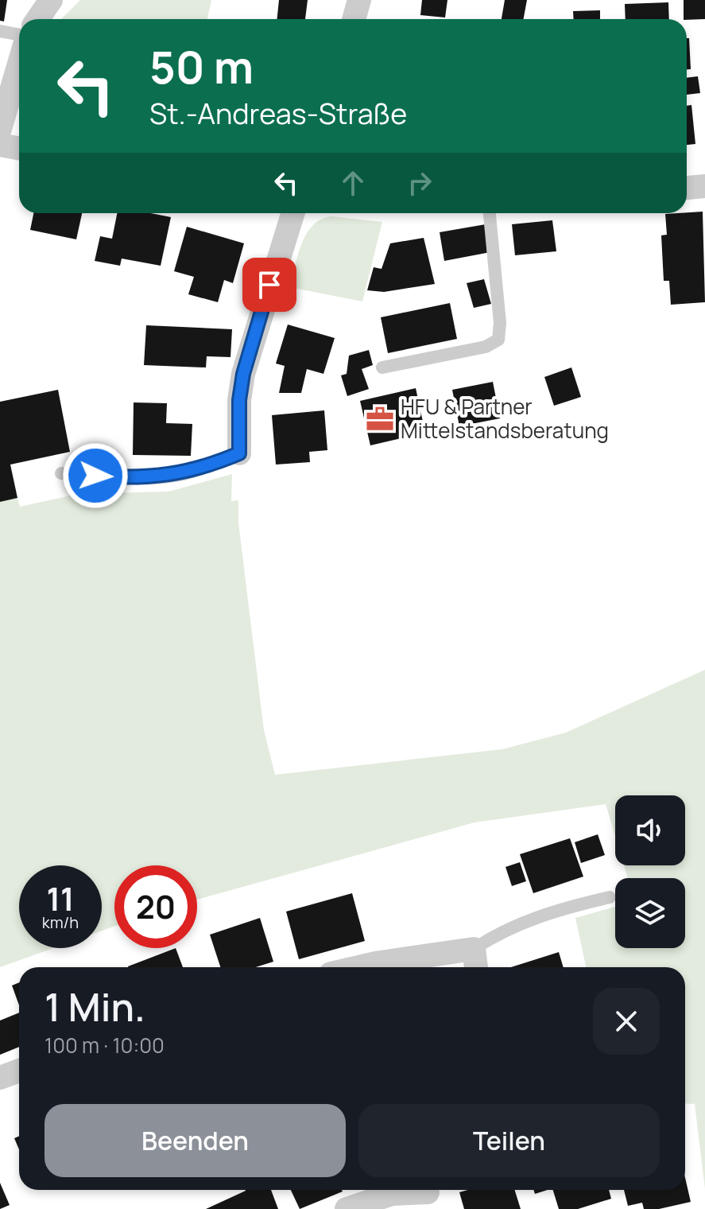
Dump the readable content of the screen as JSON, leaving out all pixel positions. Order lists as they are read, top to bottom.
{
  "places": {
    "office": ["HFU & Partner Mittelstandsberatung"]
  },
  "page": {
    "turn": ["50 m", "St.-Andreas-Straße"],
    "speed": "11 km/h",
    "limit": "20",
    "heading": ["1 Min.", "100 m · 10:00"],
    "buttons": ["Beenden", "Teilen"]
  }
}
